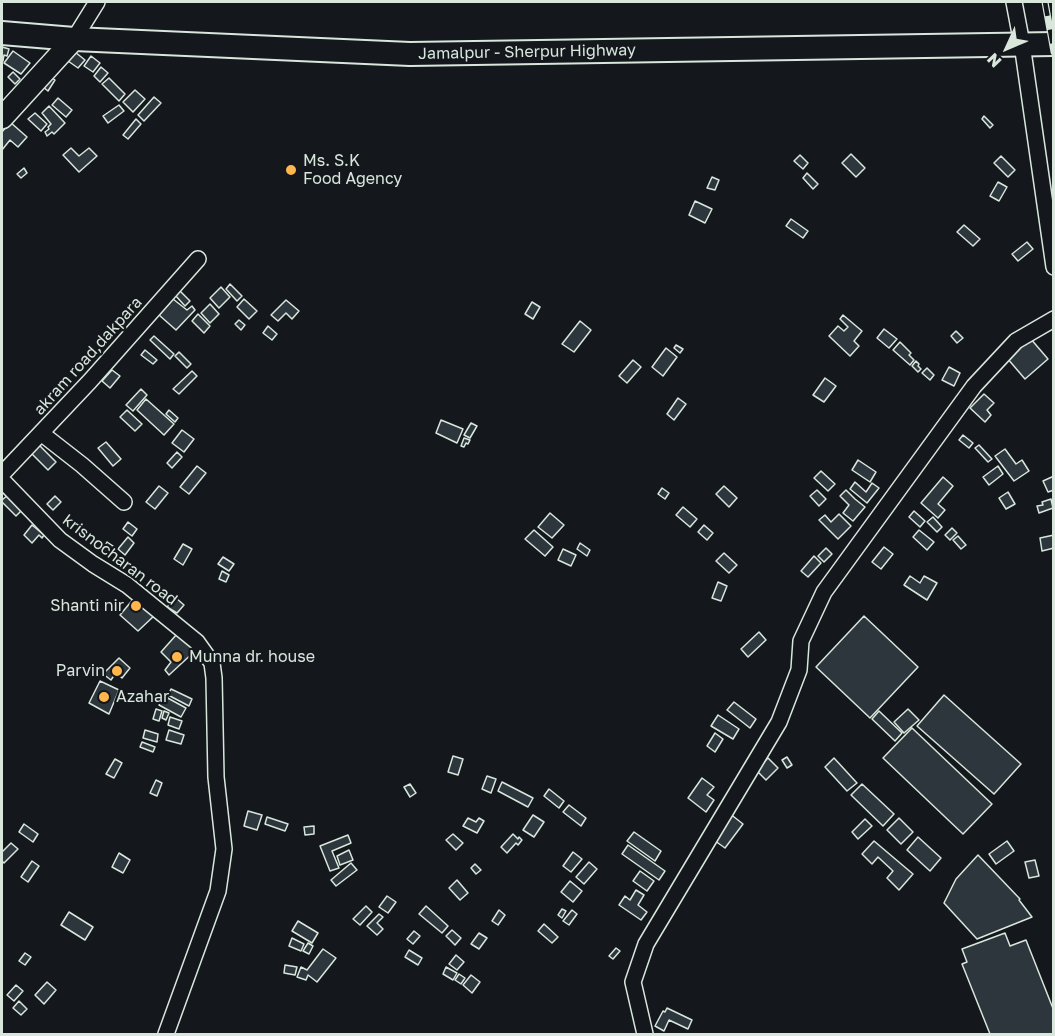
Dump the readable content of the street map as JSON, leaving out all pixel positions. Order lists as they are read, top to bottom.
{
  "streets": {
    "main road": ["Jamalpur - Sherpur Highway"],
    "street": ["akram road,dakpara", "krisnocharan road"]
  },
  "crossings": [
    ["akram road,dakpara", "krisnocharan road"]
  ],
  "places": [
    "Ms. S.K Food Agency",
    "Shanti nir",
    "Munna dr. house",
    "Parvin",
    "Azahar"
  ],
  "north": "bottom left"
}
